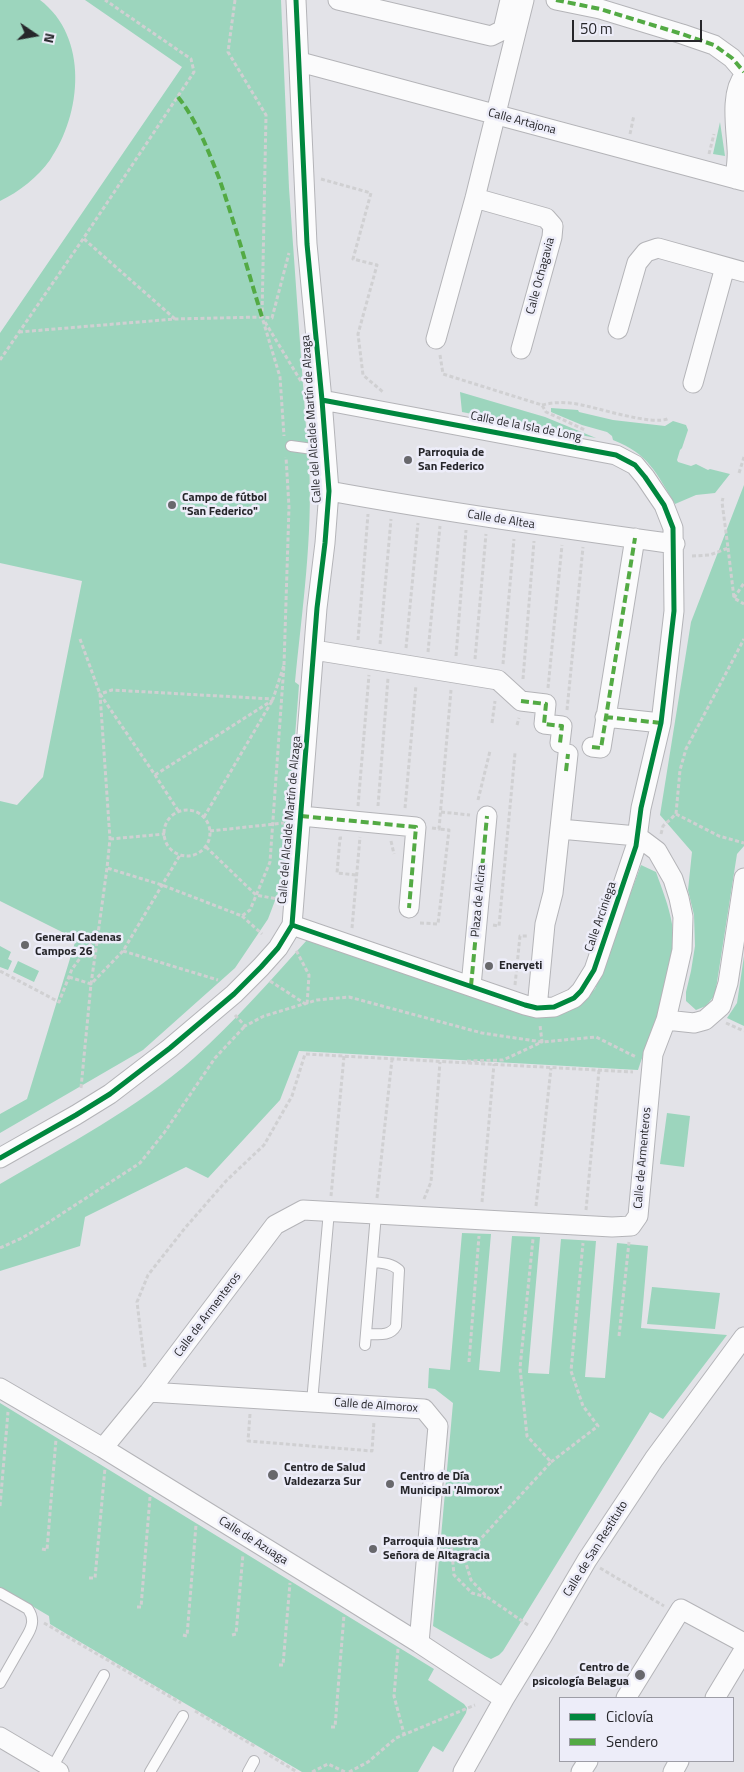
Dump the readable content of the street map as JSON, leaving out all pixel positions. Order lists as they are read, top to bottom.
{
  "streets": {
    "street": [
      "Calle Artajona",
      "Calle Ochagavia",
      "Calle del Alcalde Martín de Alzaga",
      "Calle de la Isla de Long",
      "Calle de Altea",
      "Plaza de Alcira",
      "Calle Arciniega",
      "Calle de Armenteros",
      "Calle de Almorox",
      "Calle de Azuaga",
      "Calle de San Restituto"
    ]
  },
  "crossings": [
    ["Calle Artajona", "Calle del Alcalde Martín de Alzaga"],
    ["Calle del Alcalde Martín de Alzaga", "Calle de la Isla de Long"],
    ["Calle del Alcalde Martín de Alzaga", "Calle de Altea"],
    ["Calle del Alcalde Martín de Alzaga", "Calle Arciniega"],
    ["Calle de la Isla de Long", "Calle de Altea"],
    ["Calle de la Isla de Long", "Calle Arciniega"],
    ["Calle de Altea", "Calle Arciniega"],
    ["Plaza de Alcira", "Calle Arciniega"],
    ["Calle Arciniega", "Calle de Armenteros"],
    ["Calle de Armenteros", "Calle de Almorox"],
    ["Calle de Armenteros", "Calle de Azuaga"],
    ["Calle de Almorox", "Calle de Azuaga"],
    ["Calle de Azuaga", "Calle de San Restituto"]
  ],
  "places": [
    "Parroquia de San Federico",
    "Campo de fútbol \"San Federico\"",
    "General Cadenas Campos 26",
    "Eneryeti",
    "Centro de Salud Valdezarza Sur",
    "Centro de Día Municipal 'Almorox'",
    "Parroquia Nuestra Señora de Altagracia",
    "Centro de psicología Belagua"
  ],
  "legend": ["Ciclovía", "Sendero"],
  "scale_bar": "50 m",
  "north": "right"
}
